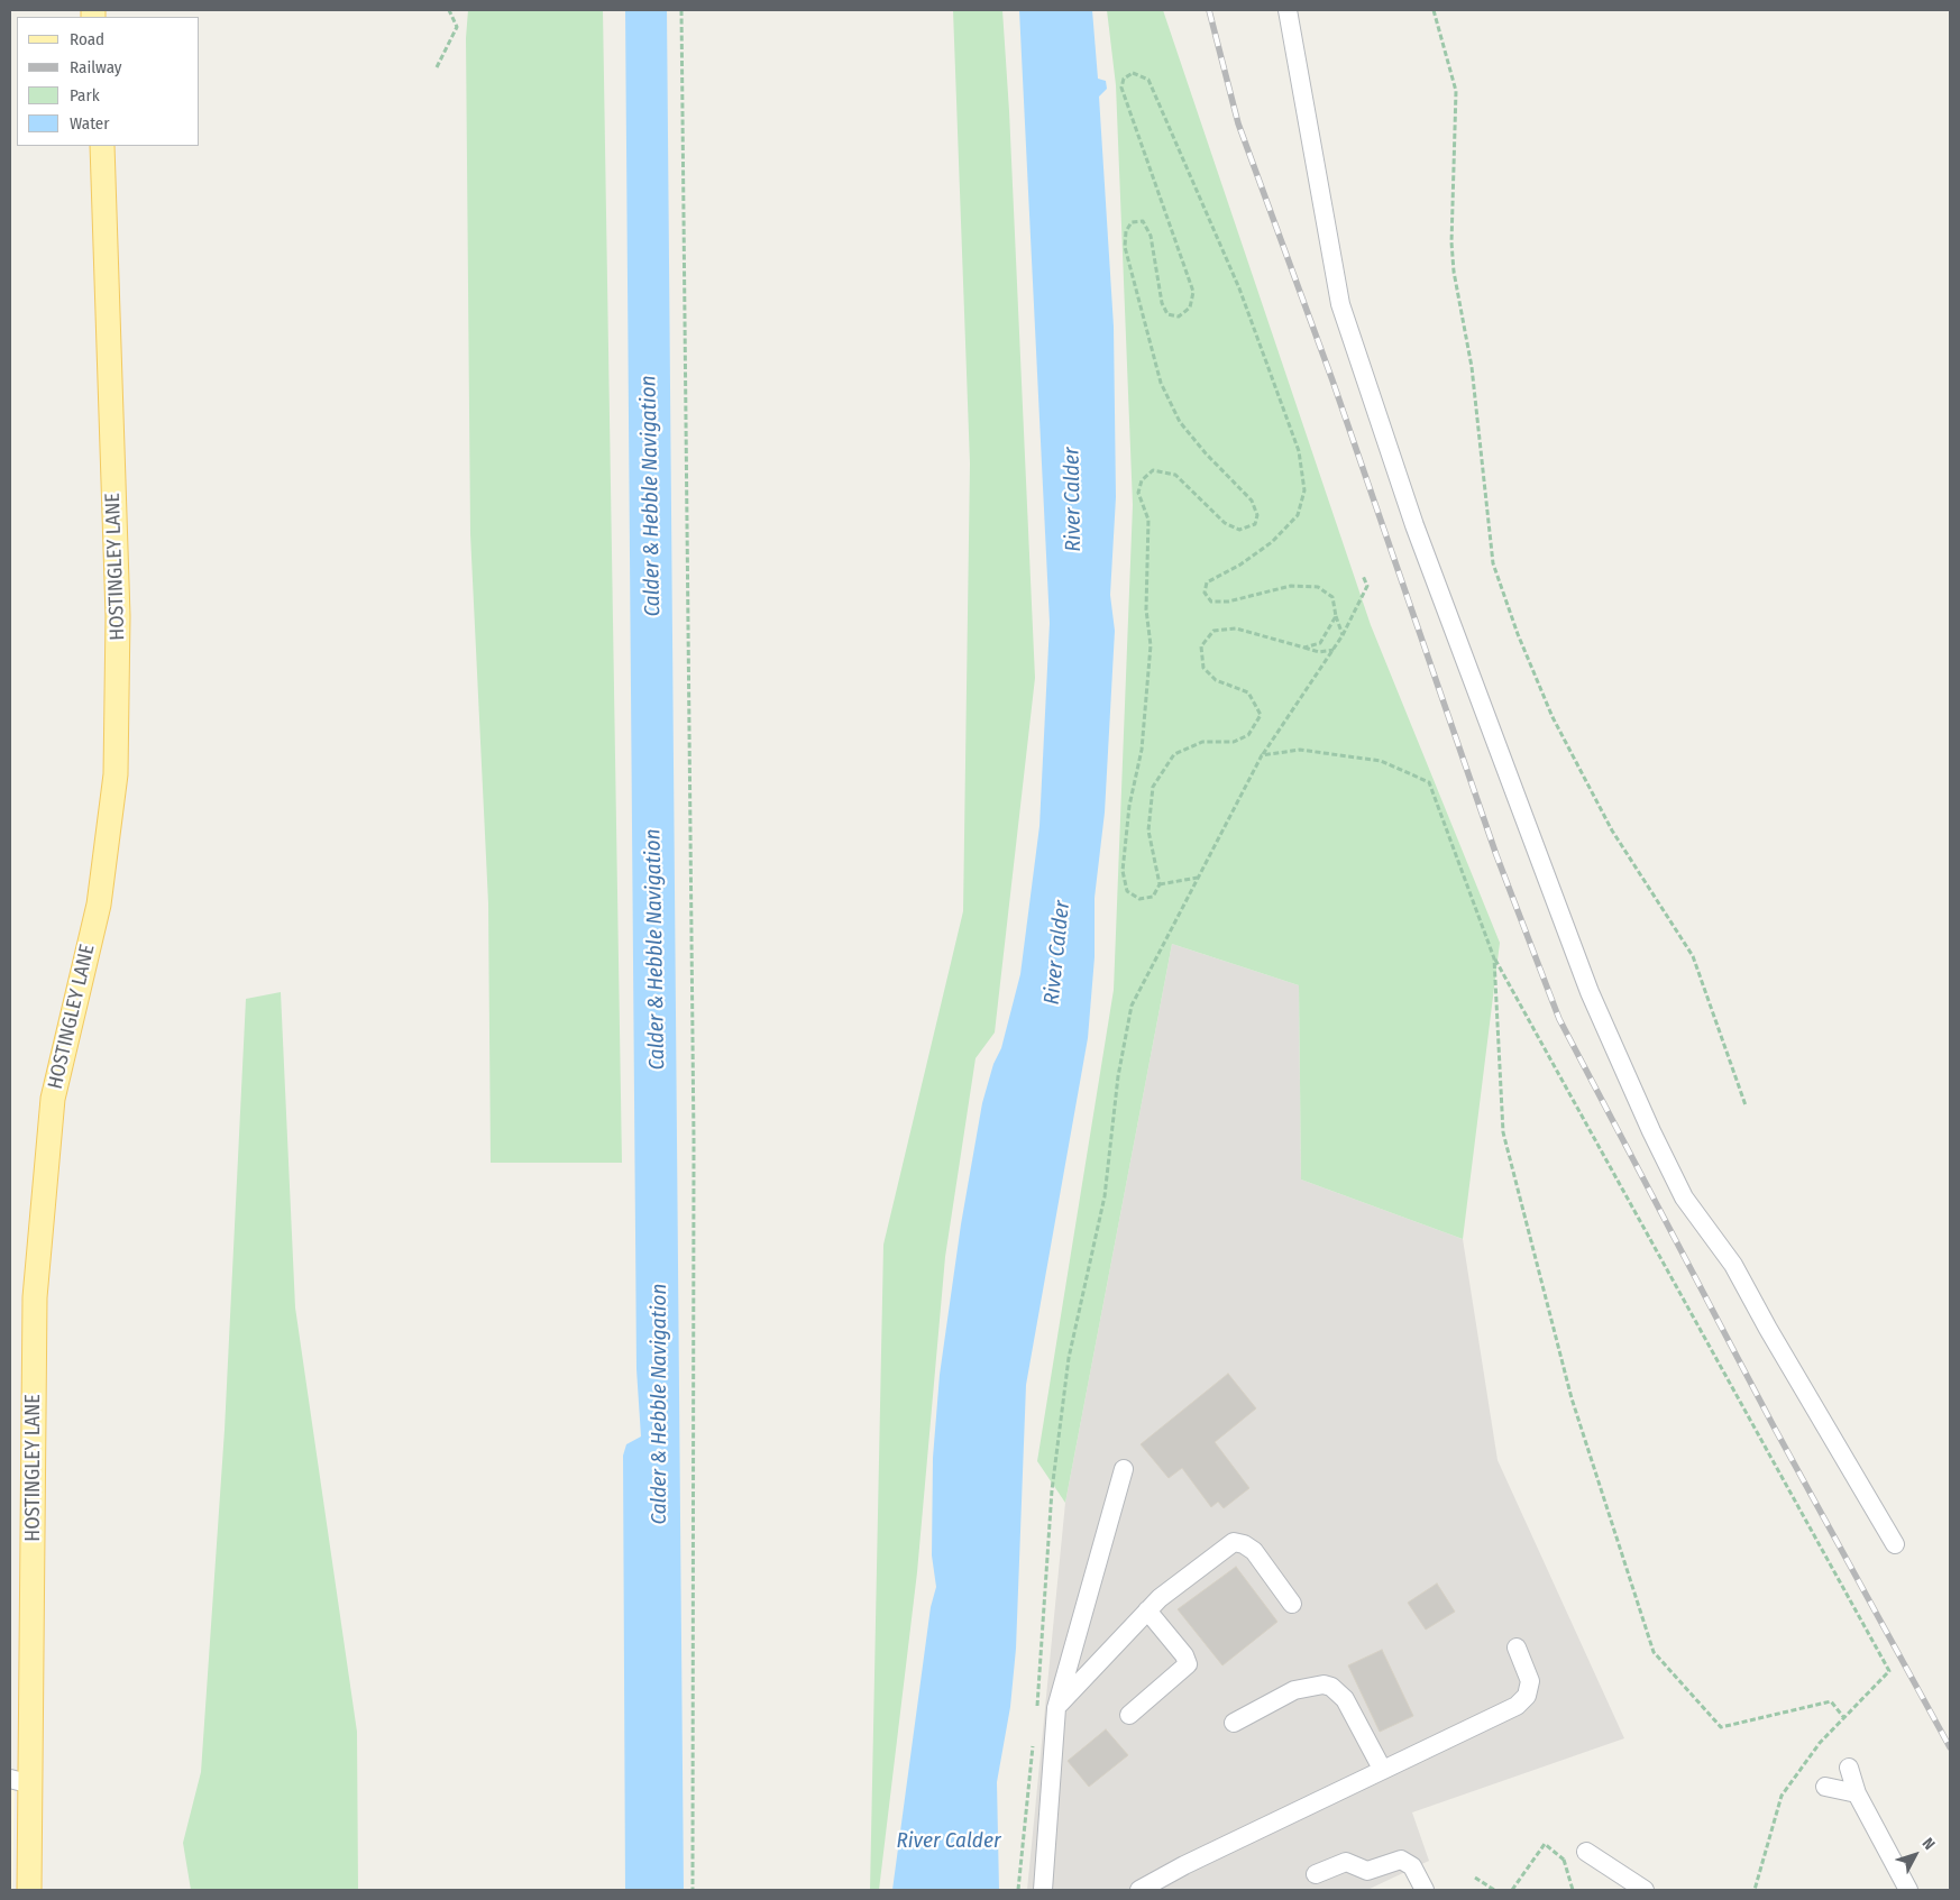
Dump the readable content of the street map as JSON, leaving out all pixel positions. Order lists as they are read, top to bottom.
{
  "streets": {
    "main road": ["HOSTINGLEY LANE"]
  },
  "water": ["Calder & Hebble Navigation", "River Calder"],
  "legend": [
    "Road",
    "Railway",
    "Park",
    "Water"
  ],
  "north": "top right"
}
